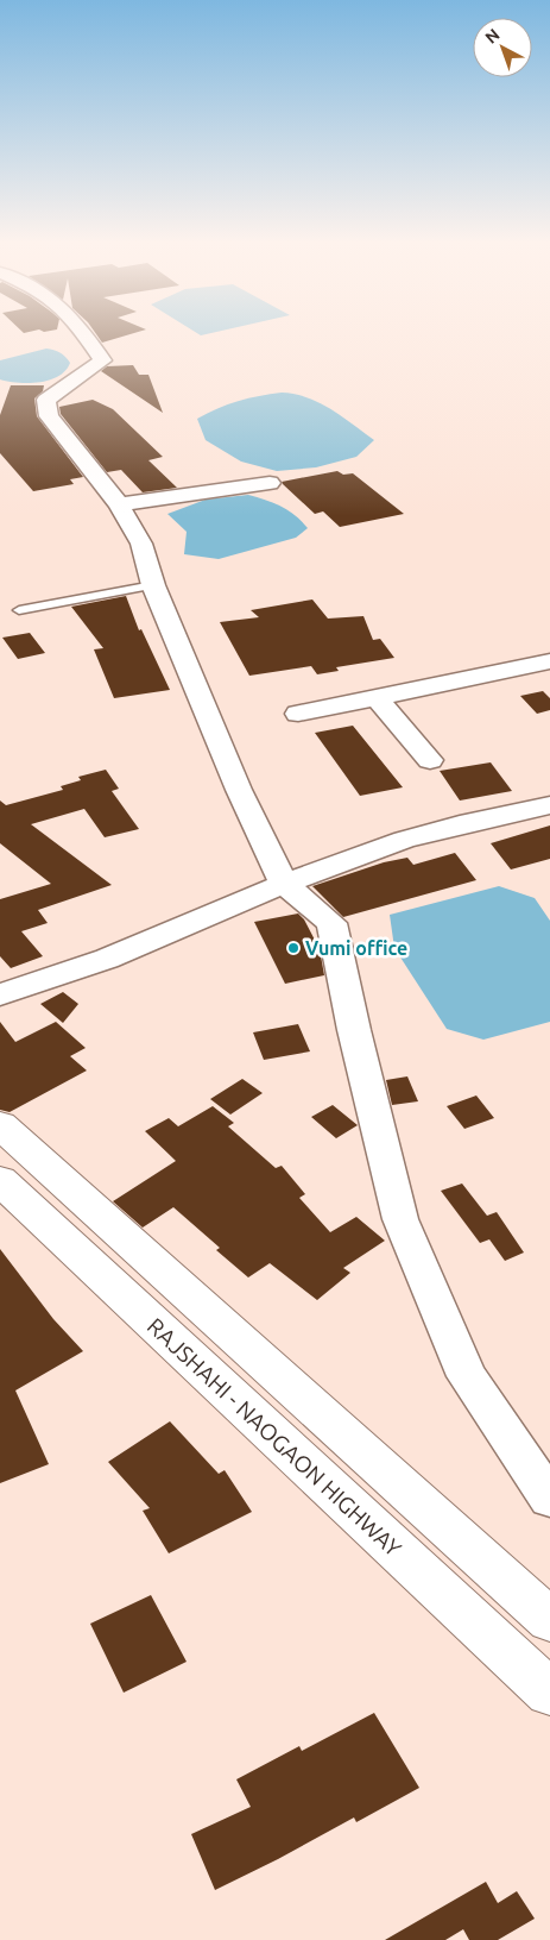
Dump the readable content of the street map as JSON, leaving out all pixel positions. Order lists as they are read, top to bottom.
{
  "streets": {
    "main road": ["RAJSHAHI - NAOGAON HIGHWAY"]
  },
  "places": ["Vumi office"],
  "north": "top left"
}
